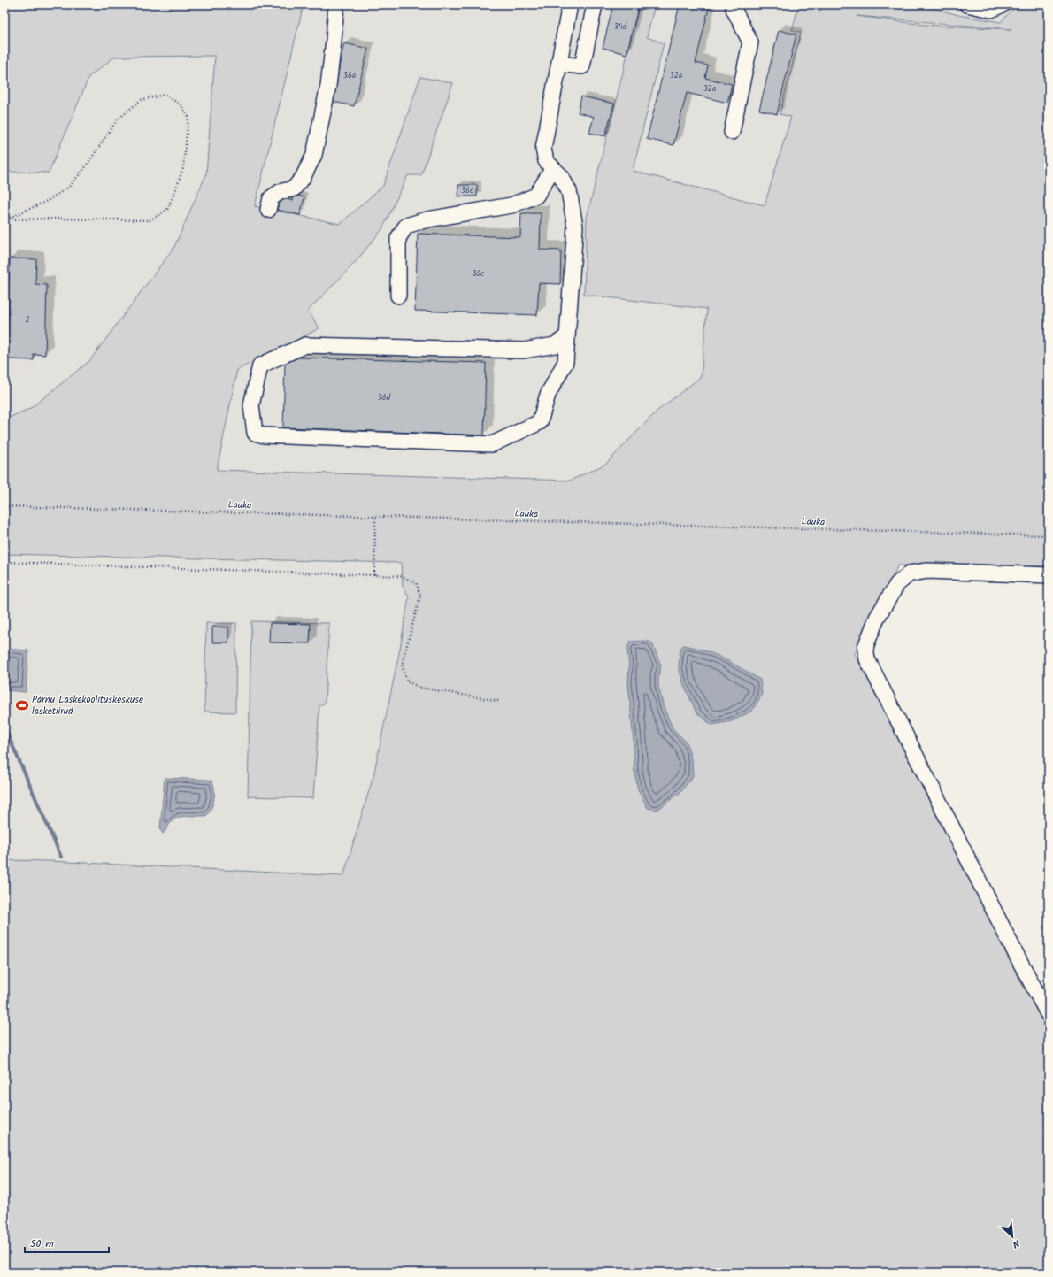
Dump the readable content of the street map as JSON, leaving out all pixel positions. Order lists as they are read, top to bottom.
{
  "streets": {
    "path": ["Lauka"]
  },
  "places": {
    "sports": ["Pärnu Laskekoolituskeskuse lasketiirud"]
  },
  "house_numbers": [
    "34d",
    "36a",
    "32a",
    "32a",
    "36c",
    "36c",
    "2",
    "36d"
  ],
  "scale_bar": "50 m",
  "north": "bottom right"
}
